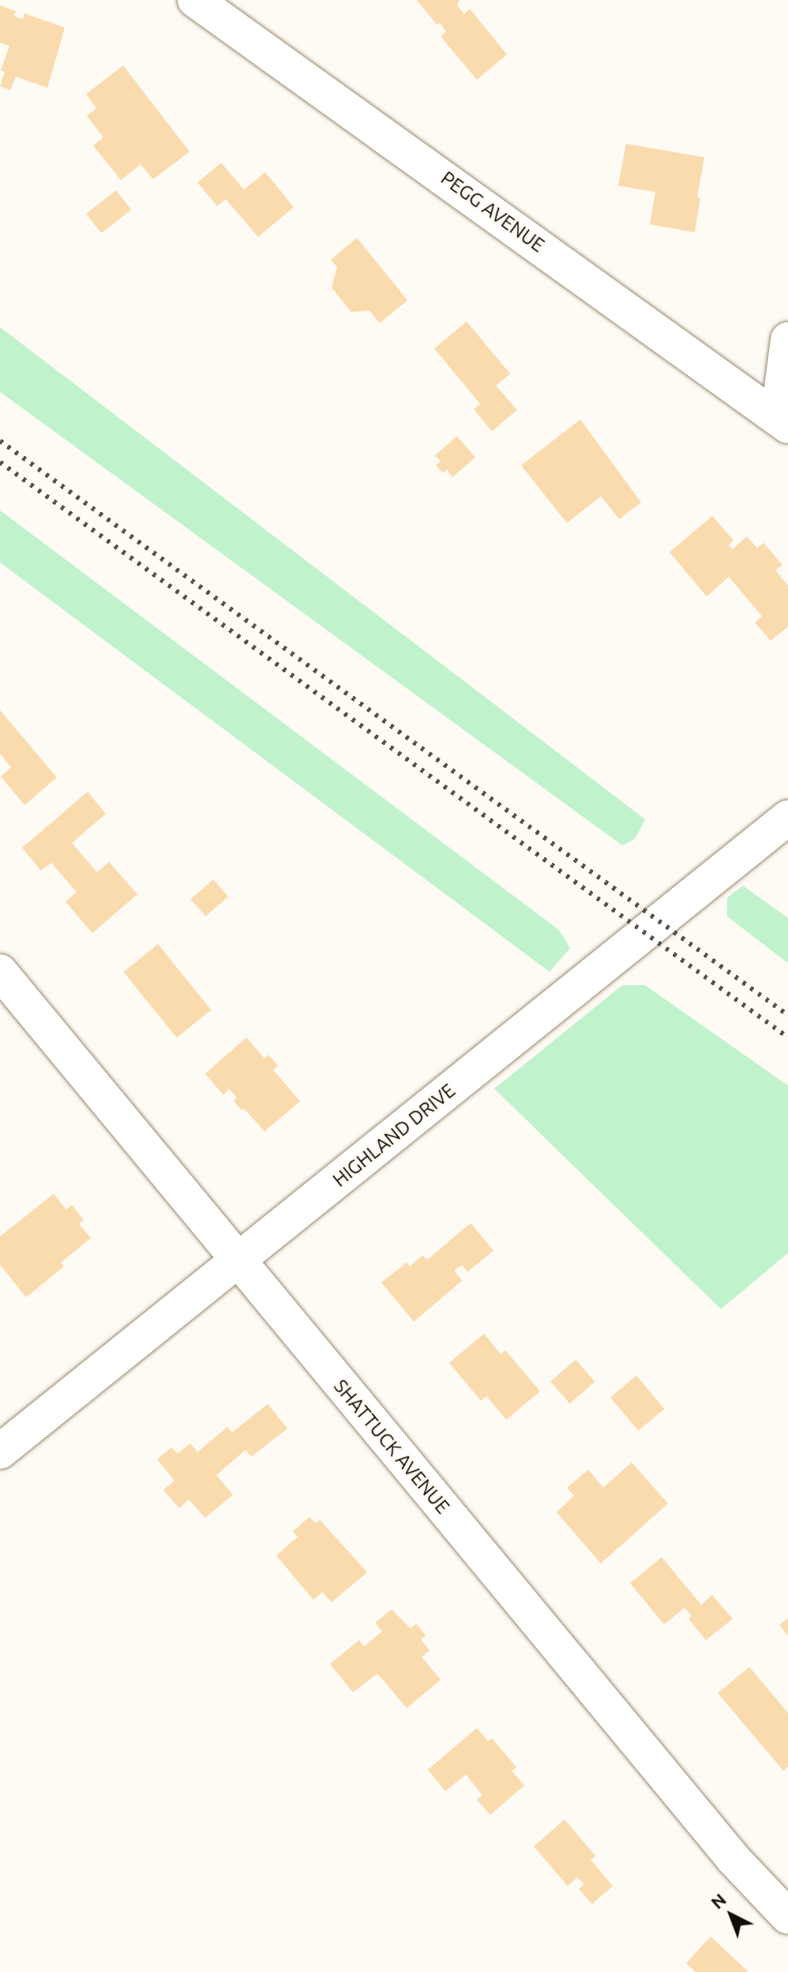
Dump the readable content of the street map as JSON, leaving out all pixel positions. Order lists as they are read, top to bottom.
{
  "streets": {
    "street": ["PEGG AVENUE", "HIGHLAND DRIVE", "SHATTUCK AVENUE"]
  },
  "crossings": [
    ["HIGHLAND DRIVE", "SHATTUCK AVENUE"]
  ],
  "north": "top left"
}
